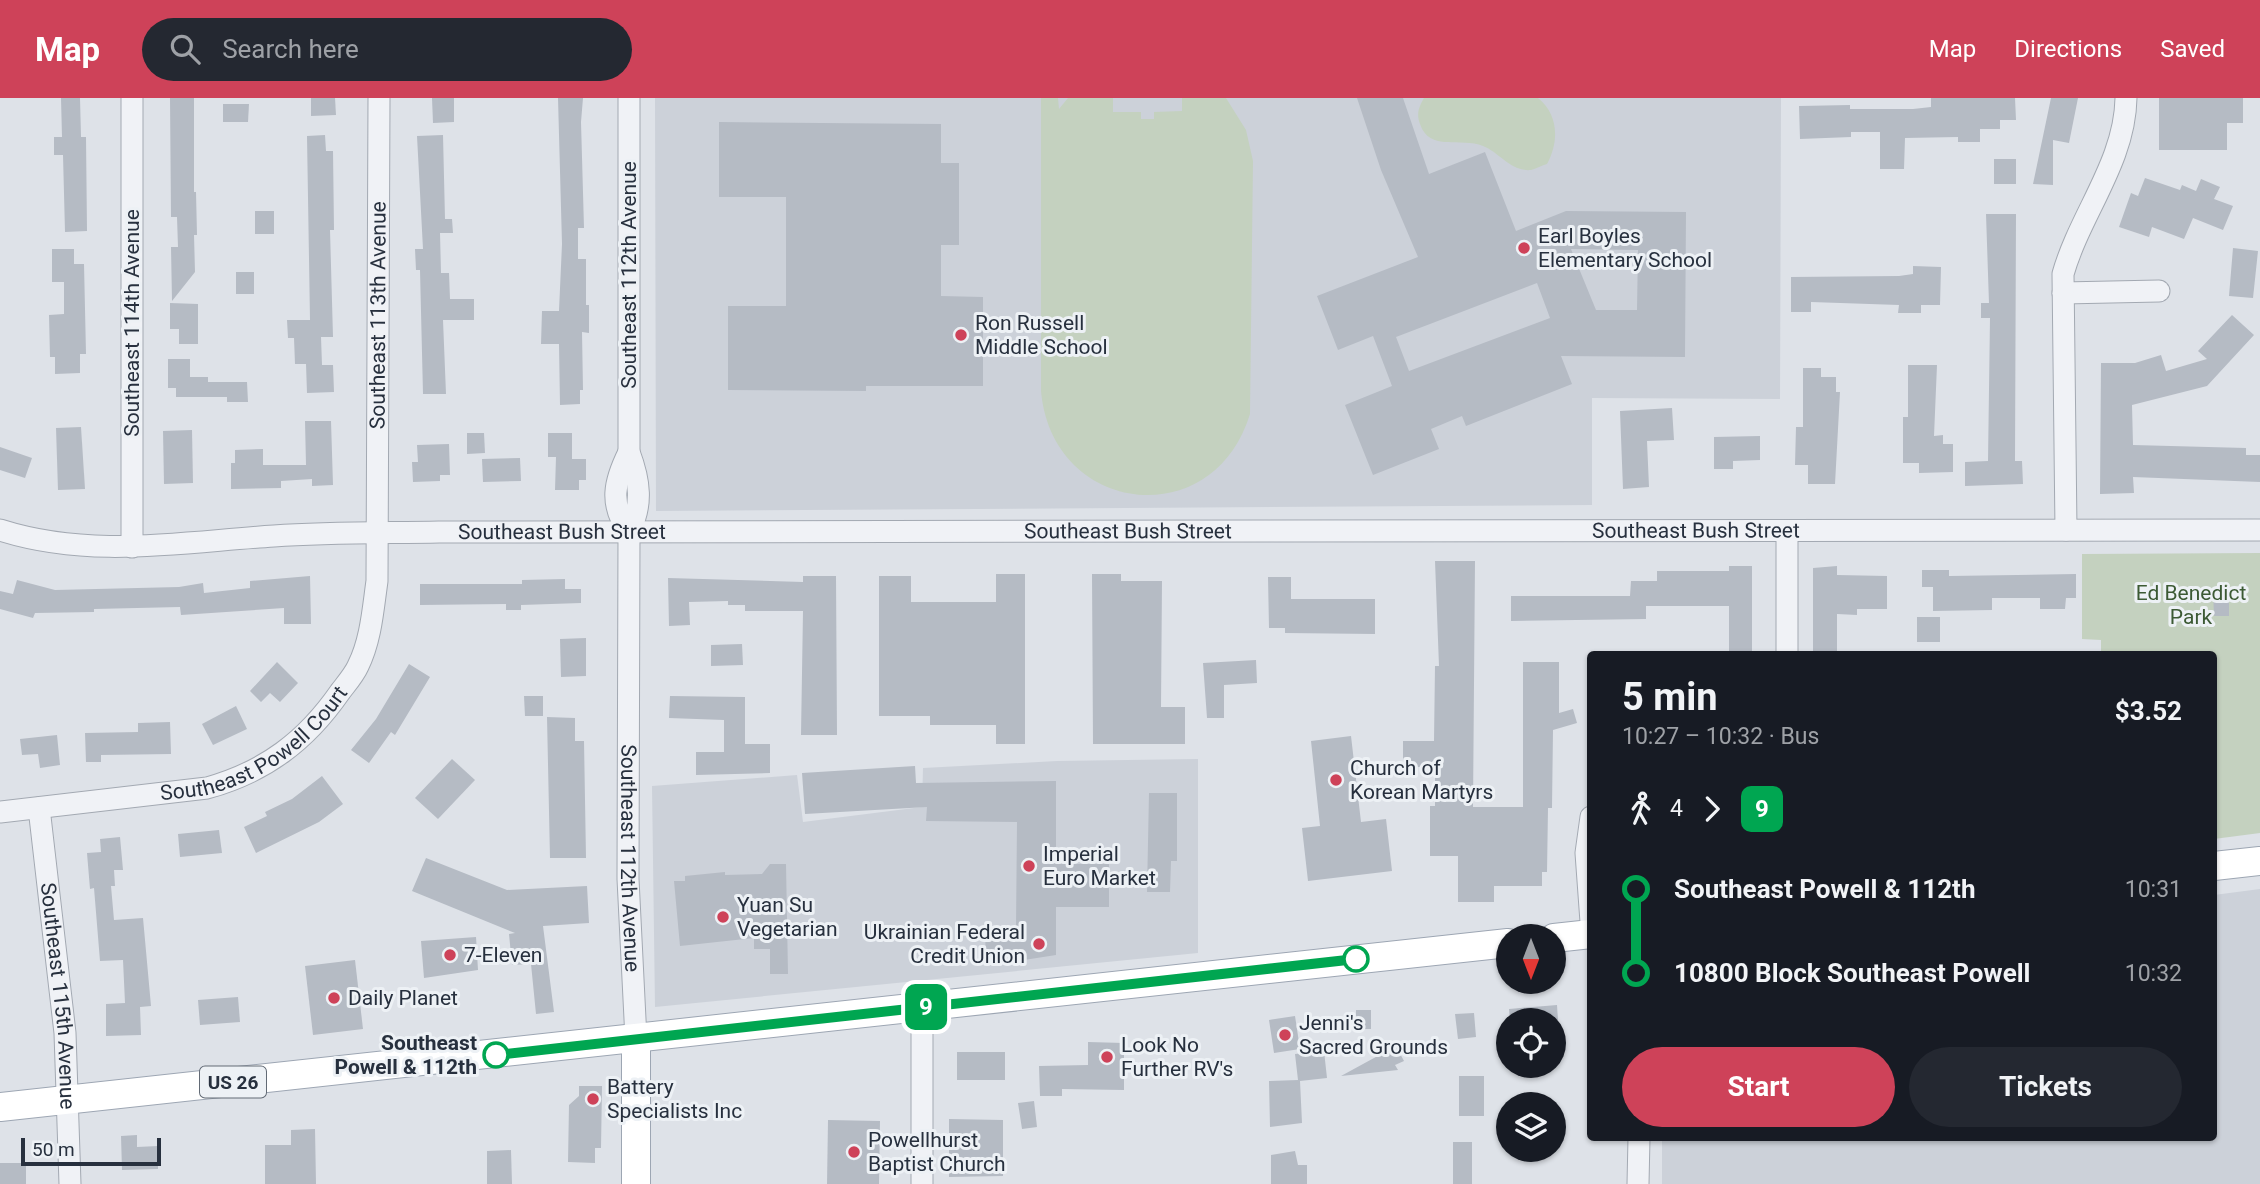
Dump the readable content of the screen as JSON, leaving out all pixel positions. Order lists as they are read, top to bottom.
{
  "streets": {
    "main road": ["Southeast 112th Avenue", "US 26"],
    "street": [
      "Southeast 113th Avenue",
      "Southeast 114th Avenue",
      "Southeast Bush Street",
      "Southeast Powell Court",
      "Southeast 115th Avenue"
    ]
  },
  "crossings": [
    ["Southeast 112th Avenue", "Southeast Bush Street"],
    ["Southeast 112th Avenue", "US 26"],
    ["Southeast 113th Avenue", "Southeast Bush Street"],
    ["Southeast 113th Avenue", "Southeast Powell Court"],
    ["Southeast 114th Avenue", "Southeast Bush Street"],
    ["Southeast Bush Street", "Southeast Powell Court"],
    ["Southeast Powell Court", "Southeast 115th Avenue"],
    ["Southeast 115th Avenue", "US 26"]
  ],
  "parks": ["Ed Benedict Park"],
  "places": [
    "Earl Boyles Elementary School",
    "Ron Russell Middle School",
    "Church of Korean Martyrs",
    "Imperial Euro Market",
    "Yuan Su Vegetarian",
    "Ukrainian Federal Credit Union",
    "7-Eleven",
    "Daily Planet",
    "Jenni's Sacred Grounds",
    "Southeast Powell & 112th",
    "Look No Further RV's",
    "Battery Specialists Inc",
    "Powellhurst Baptist Church"
  ],
  "lines": ["bus line 9"],
  "scale_bar": "50 m",
  "north": "bottom",
  "page": {
    "header": "Map",
    "search": "Search here",
    "nav": ["Map", "Directions", "Saved"],
    "on_map": "9",
    "heading": ["5 min", "10:27 – 10:32 · Bus", "$3.52"],
    "legs": ["4", "9"],
    "list": [
      {
        "name": "Southeast Powell & 112th",
        "value": "10:31"
      },
      {
        "name": "10800 Block Southeast Powell",
        "value": "10:32"
      }
    ],
    "buttons": ["Start", "Tickets"],
    "scale": "50 m"
  }
}
